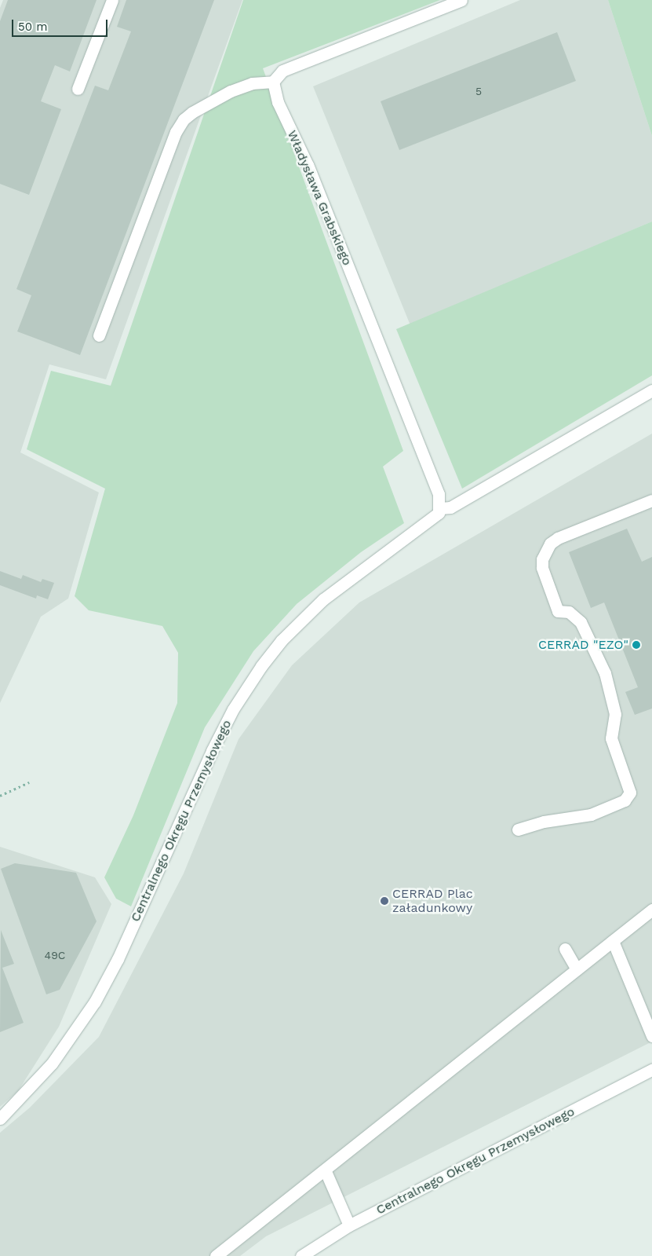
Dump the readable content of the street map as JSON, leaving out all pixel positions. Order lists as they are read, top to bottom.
{
  "streets": {
    "street": ["Władysława Grabskiego", "Centralnego Okręgu Przemysłowego"]
  },
  "crossings": [
    ["Władysława Grabskiego", "Centralnego Okręgu Przemysłowego"]
  ],
  "places": ["CERRAD \"EZO\"", "CERRAD Plac załadunkowy"],
  "house_numbers": ["5", "49C"],
  "scale_bar": "50 m"
}
